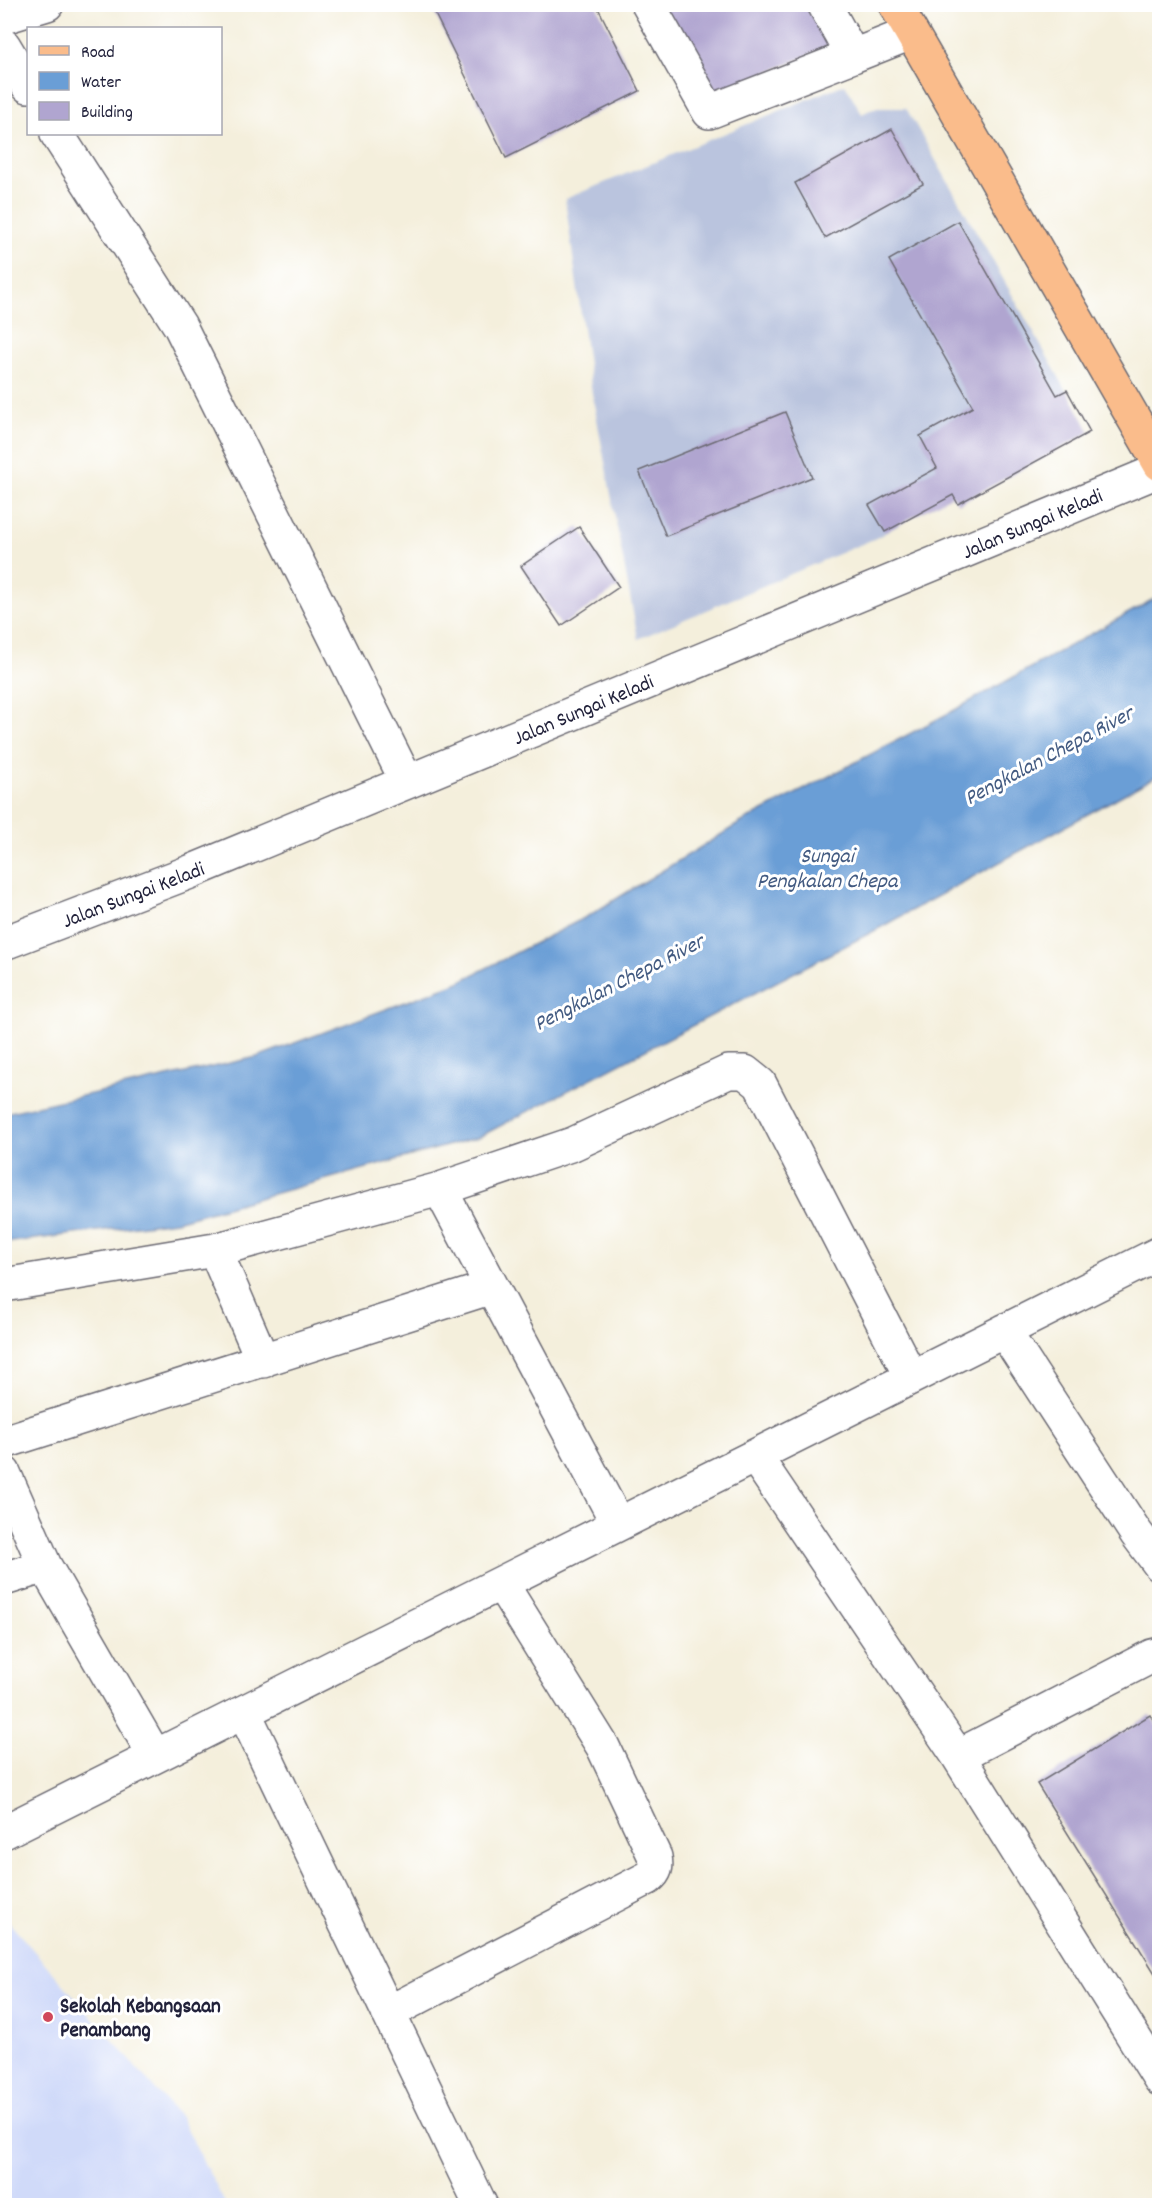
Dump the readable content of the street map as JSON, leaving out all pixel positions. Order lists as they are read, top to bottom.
{
  "streets": {
    "street": ["Jalan Sungai Keladi"]
  },
  "water": ["Pengkalan Chepa River", "Sungai Pengkalan Chepa"],
  "places": ["Sekolah Kebangsaan Penambang"],
  "legend": ["Road", "Water", "Building"]
}
